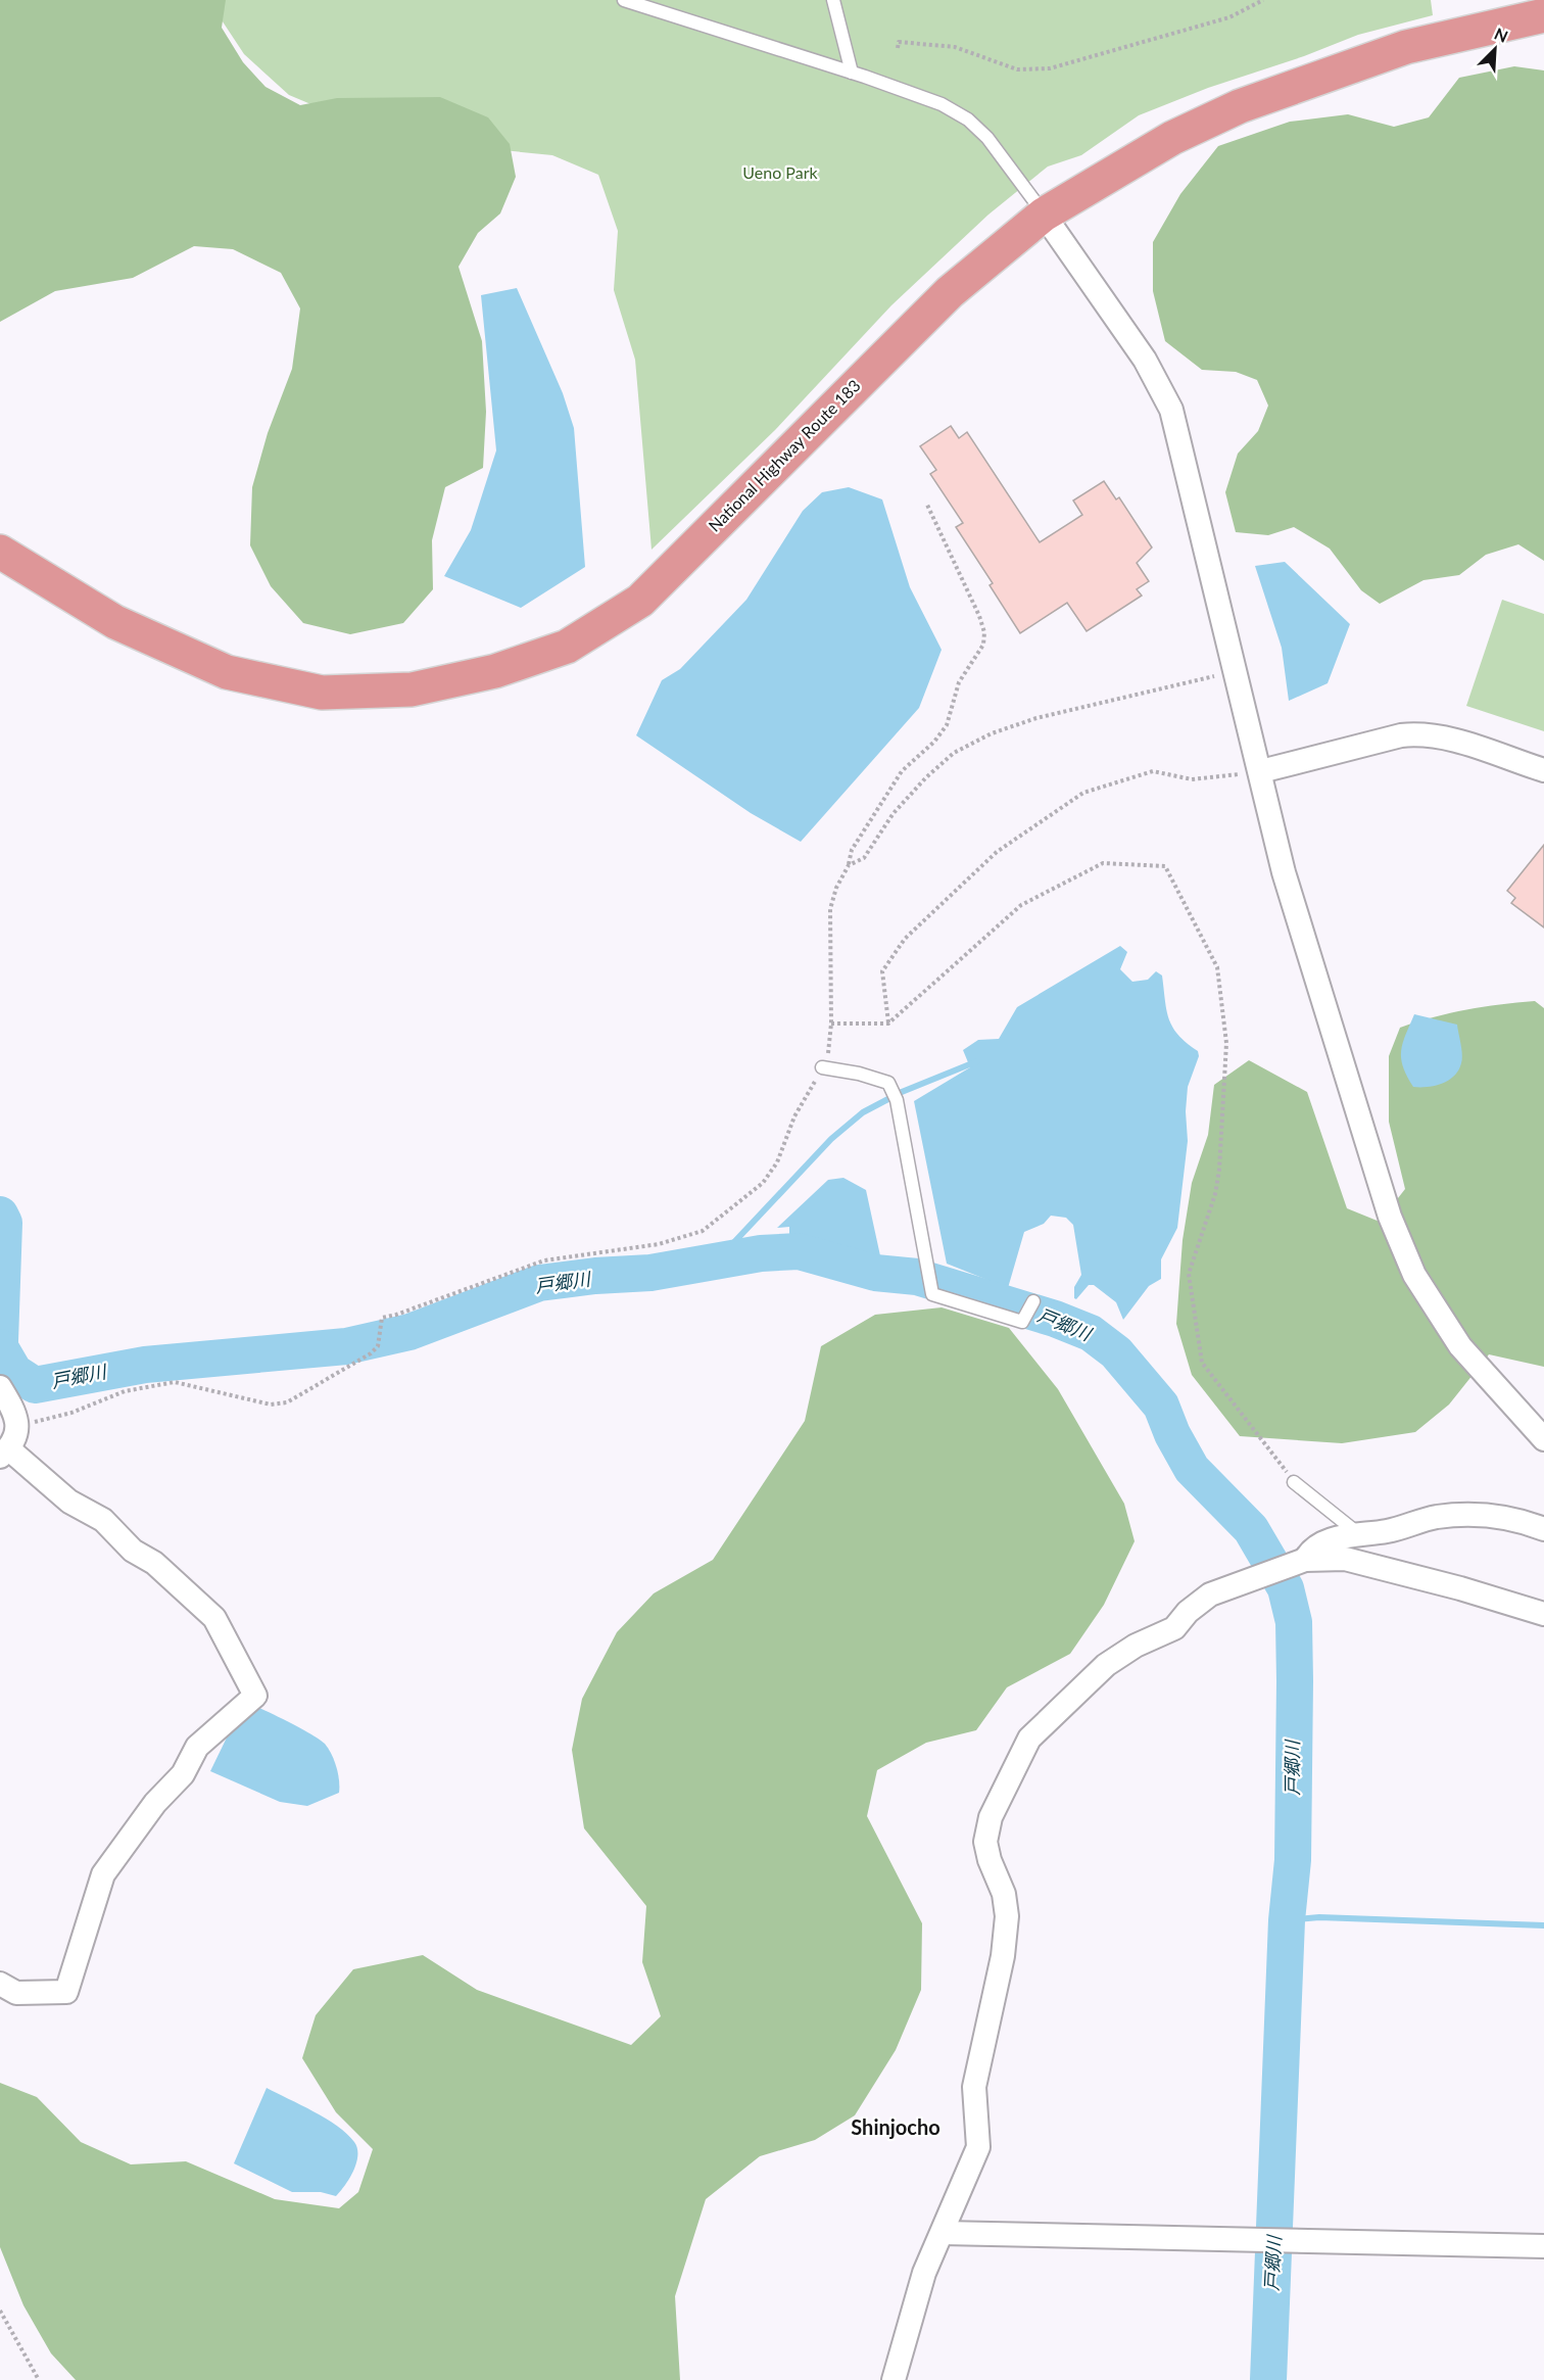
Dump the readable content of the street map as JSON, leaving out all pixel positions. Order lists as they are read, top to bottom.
{
  "streets": {
    "highway": ["National Highway Route 183"]
  },
  "districts": ["Shinjocho"],
  "water": ["戸郷川"],
  "parks": ["Ueno Park"],
  "north": "top right"
}
